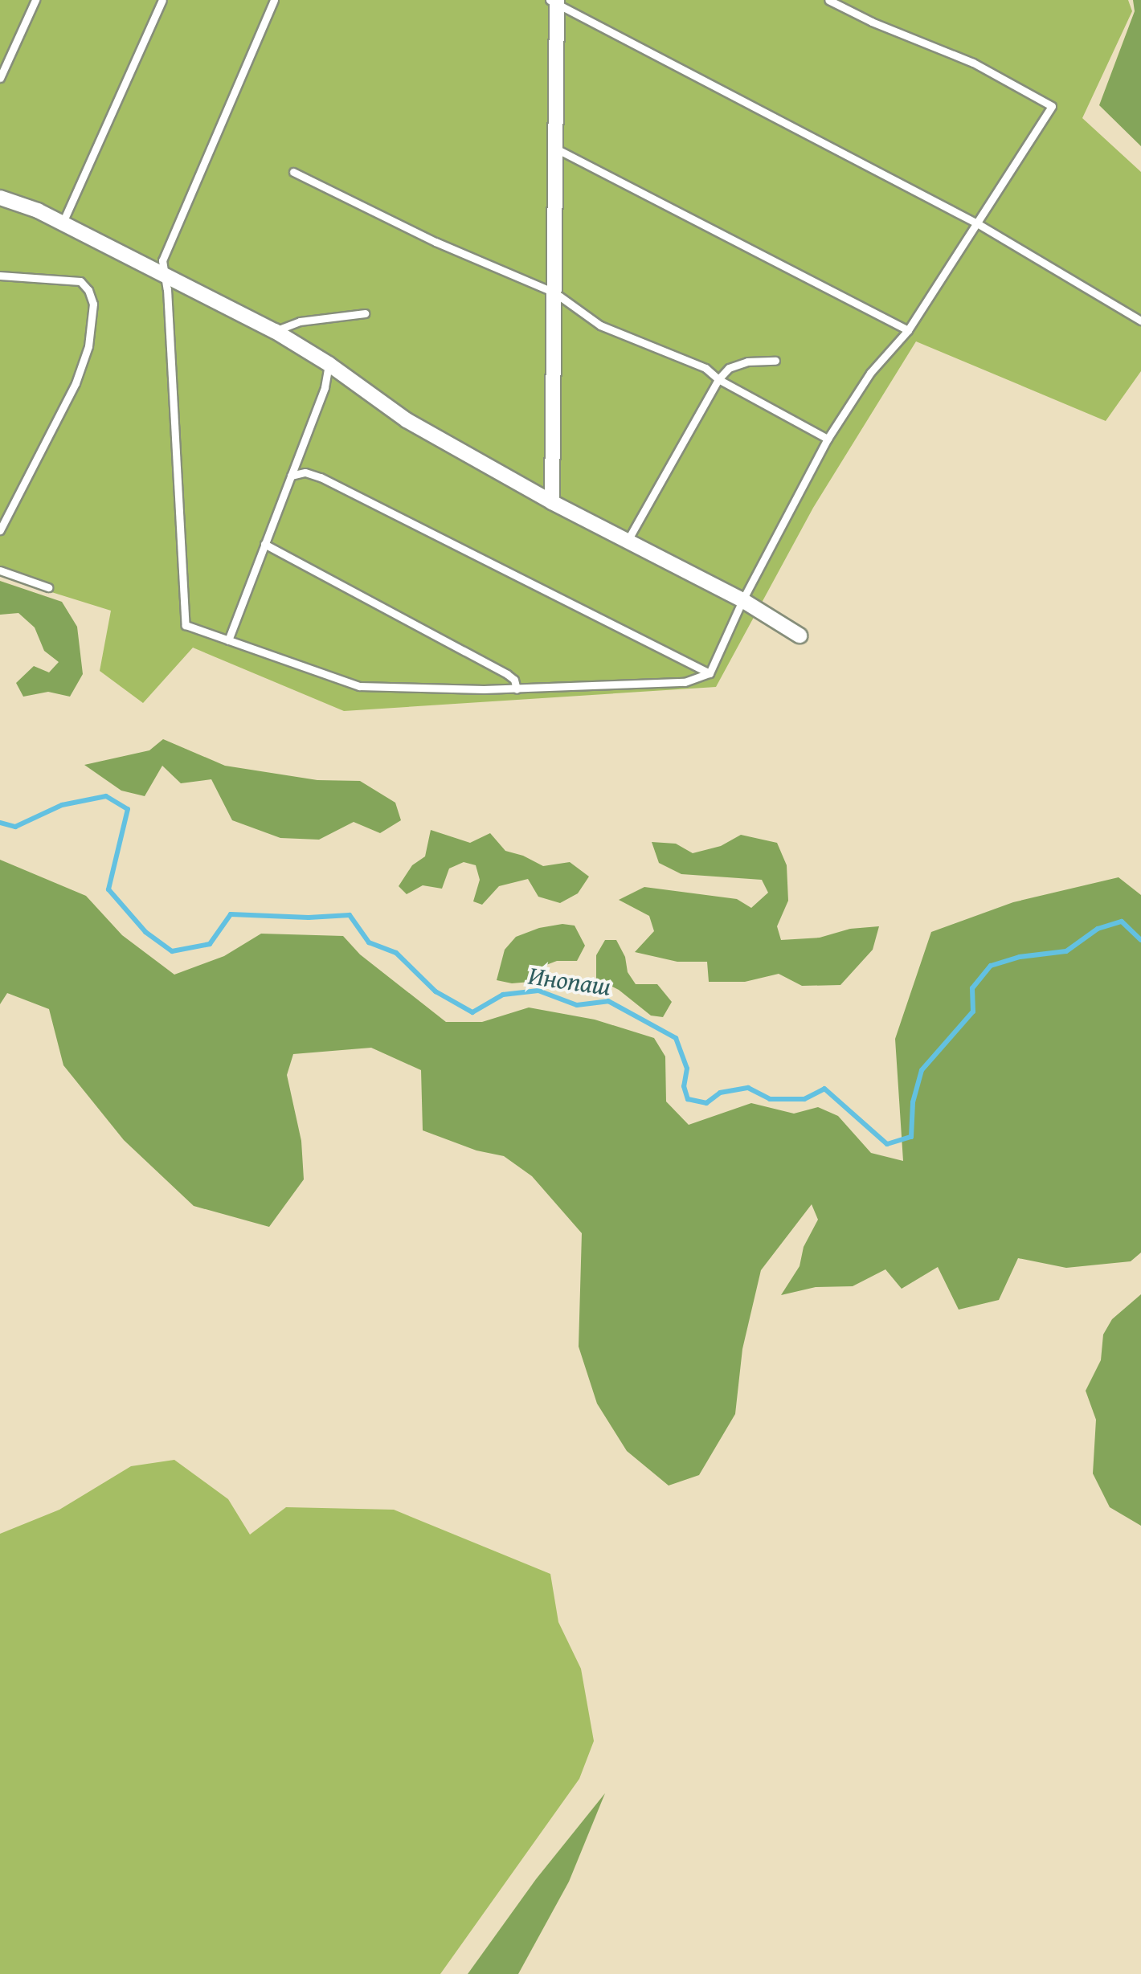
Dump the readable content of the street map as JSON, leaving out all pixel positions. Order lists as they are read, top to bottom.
{
  "water": ["Инопаш"]
}
